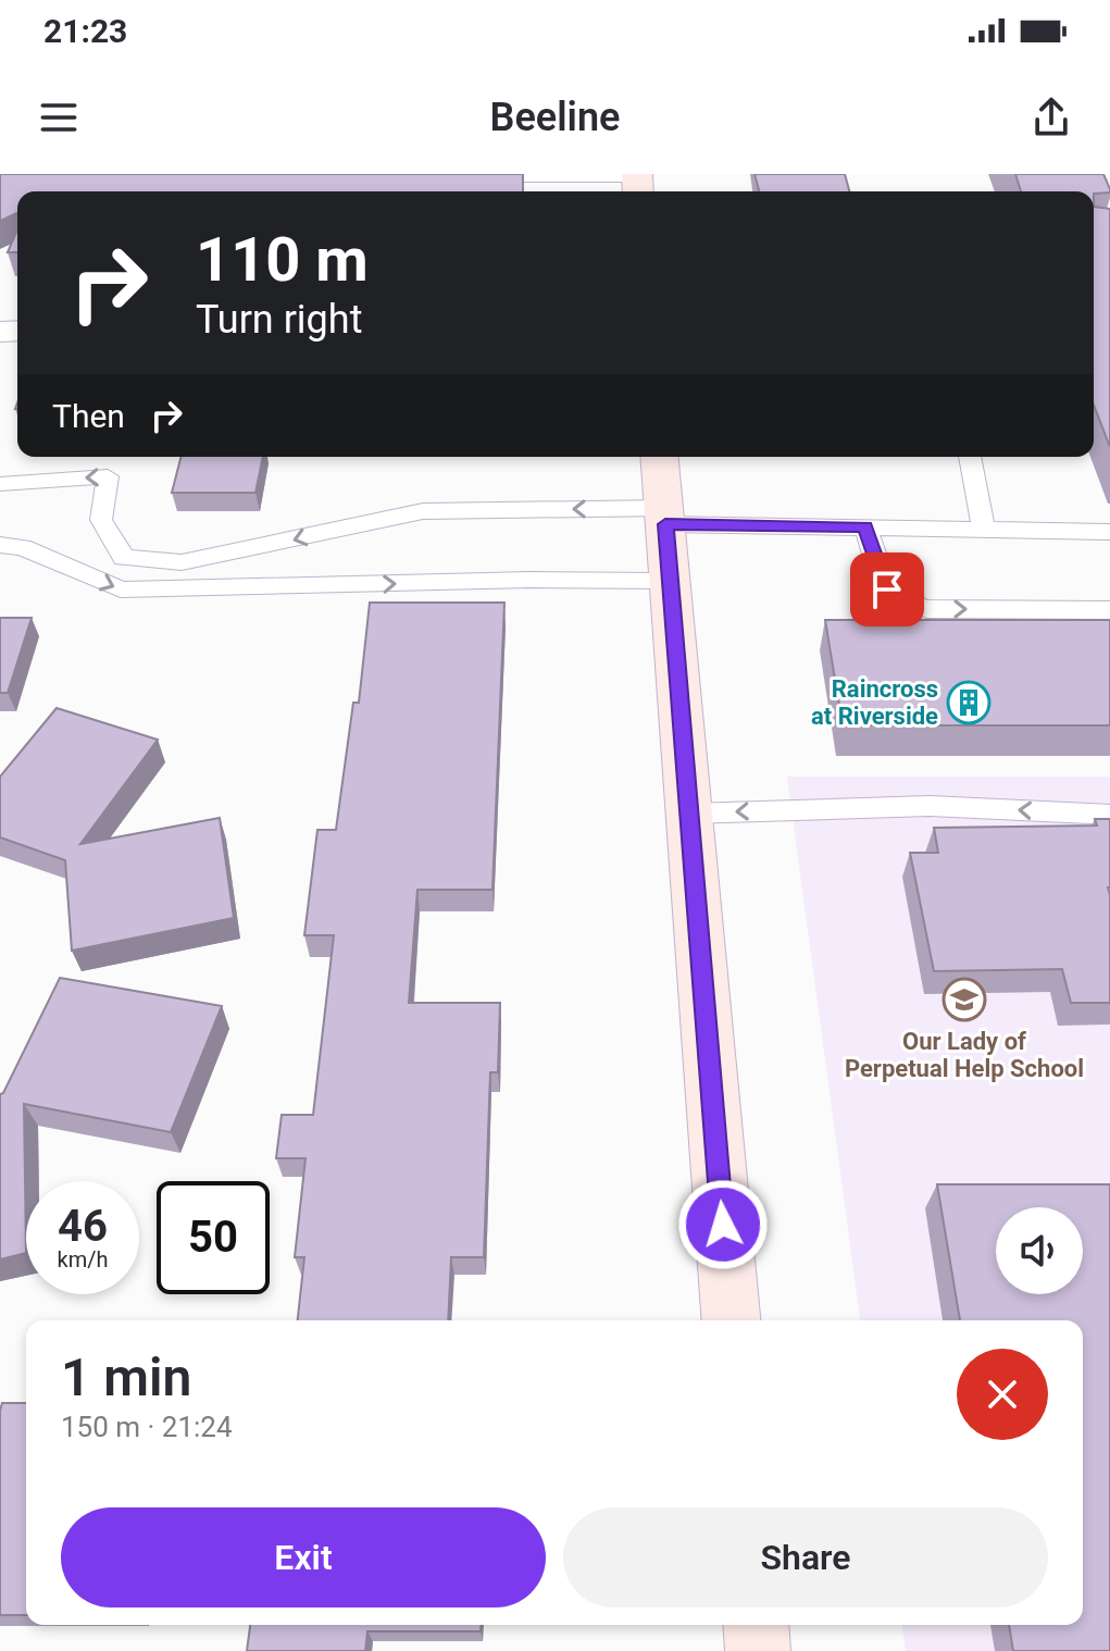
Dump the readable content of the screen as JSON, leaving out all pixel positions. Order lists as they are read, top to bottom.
{
  "places": {
    "building": ["Raincross at Riverside"],
    "school or university": ["Our Lady of Perpetual Help School"]
  },
  "page": {
    "status": "21:23",
    "header": "Beeline",
    "turn": ["110 m", "Turn right"],
    "then": "Then",
    "speed": "46 km/h",
    "limit": "50",
    "heading": ["1 min", "150 m · 21:24"],
    "buttons": ["Exit", "Share"]
  }
}
